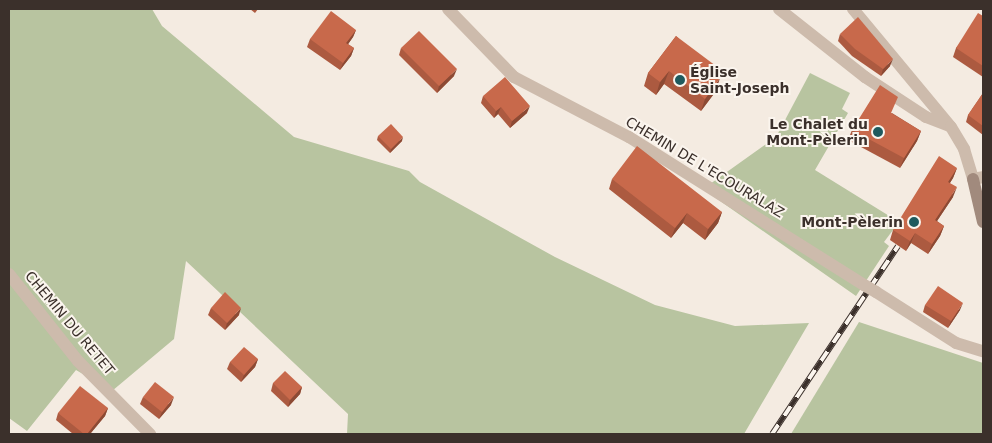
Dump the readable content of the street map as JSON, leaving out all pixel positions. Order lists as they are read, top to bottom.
{
  "streets": {
    "street": ["CHEMIN DE L'ECOURALAZ", "CHEMIN DU RETET"]
  },
  "places": ["Église Saint-Joseph", "Le Chalet du Mont-Pèlerin", "Mont-Pèlerin"]
}
